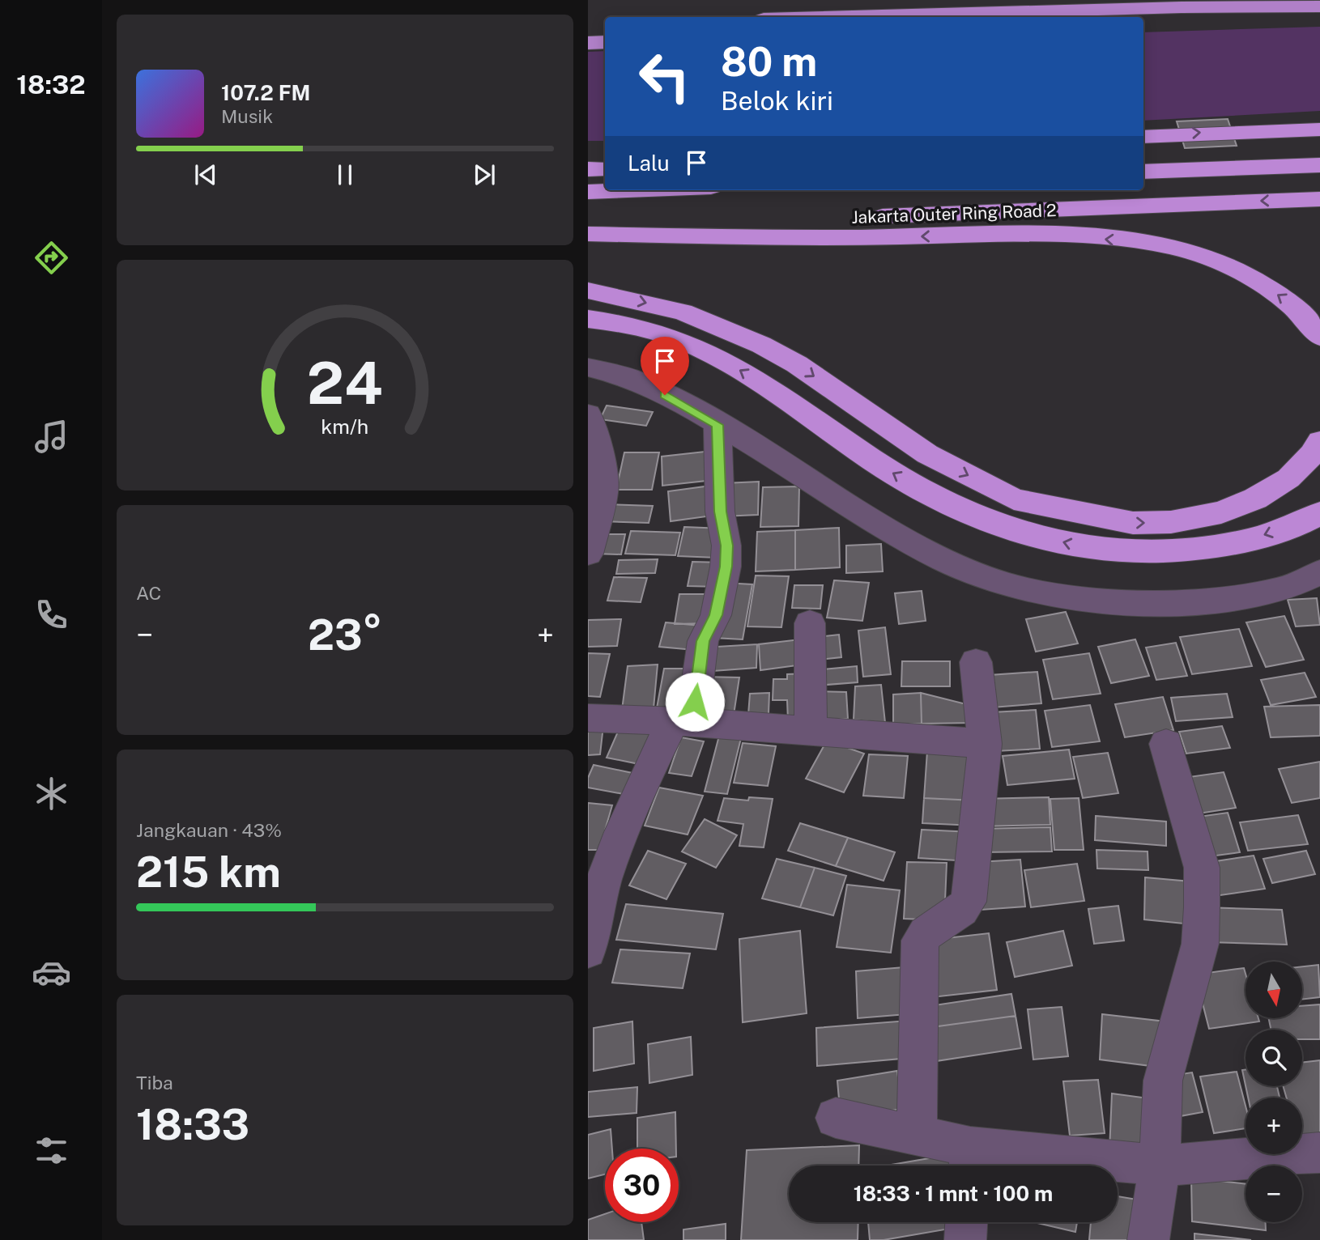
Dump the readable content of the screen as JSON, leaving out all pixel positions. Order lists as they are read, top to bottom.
{
  "streets": {
    "highway": ["Jakarta Outer Ring Road 2"]
  },
  "north": "bottom",
  "page": {
    "tabs": "18:32",
    "turn": ["80 m", "Belok kiri"],
    "song": ["107.2 FM", "Musik"],
    "then": "Lalu",
    "tile": [
      "AC",
      ["Jangkauan · 43%", "215 km"],
      ["Tiba", "18:33"]
    ],
    "heat": ["−", "23°", "+"],
    "map_buttons": ["+", "−"],
    "limit": "30",
    "trip": "18:33 · 1 mnt · 100 m",
    "gauge": ["24", "km/h"]
  }
}
